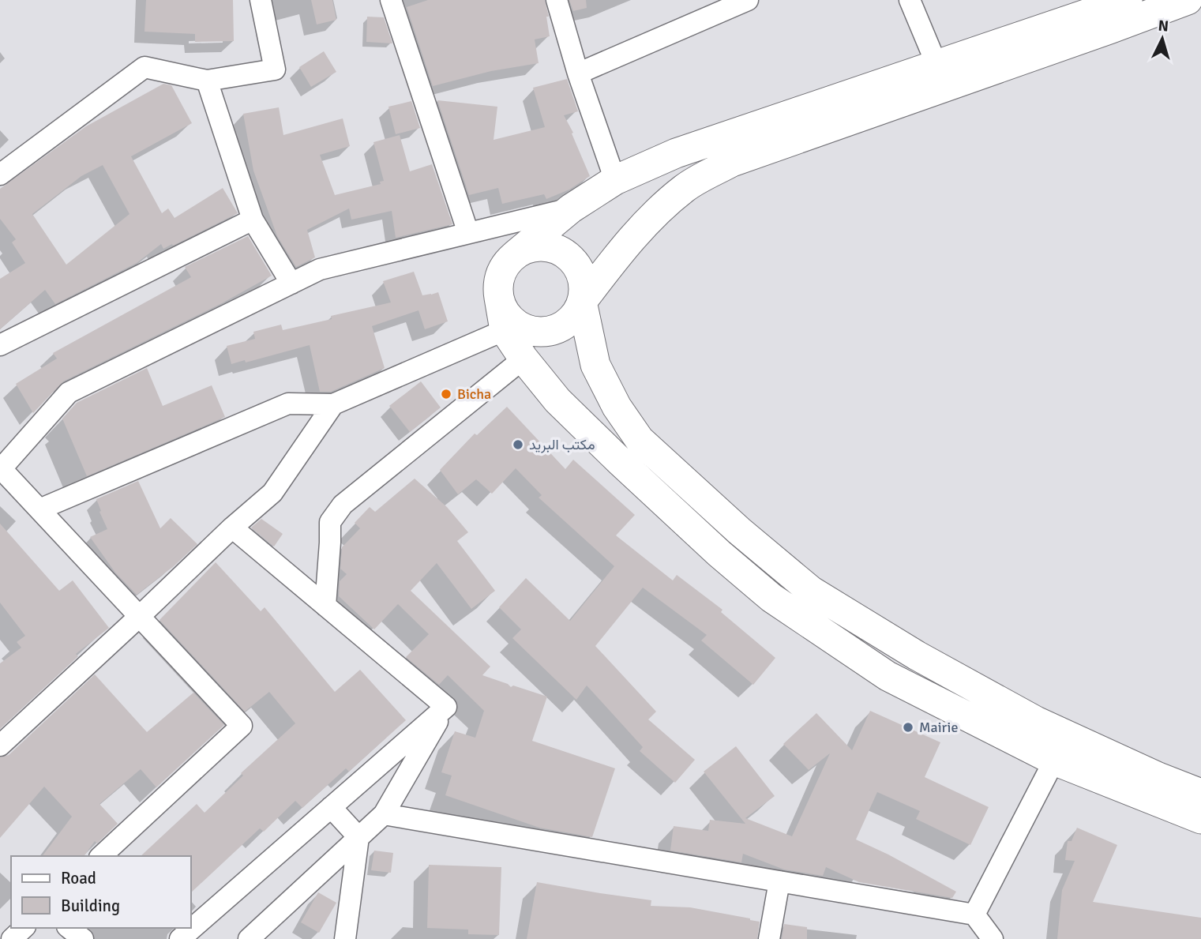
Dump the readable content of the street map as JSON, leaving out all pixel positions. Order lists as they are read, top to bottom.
{
  "places": ["Bicha", "مكتب البريد", "Mairie"],
  "legend": ["Road", "Building"],
  "north": "top"
}
